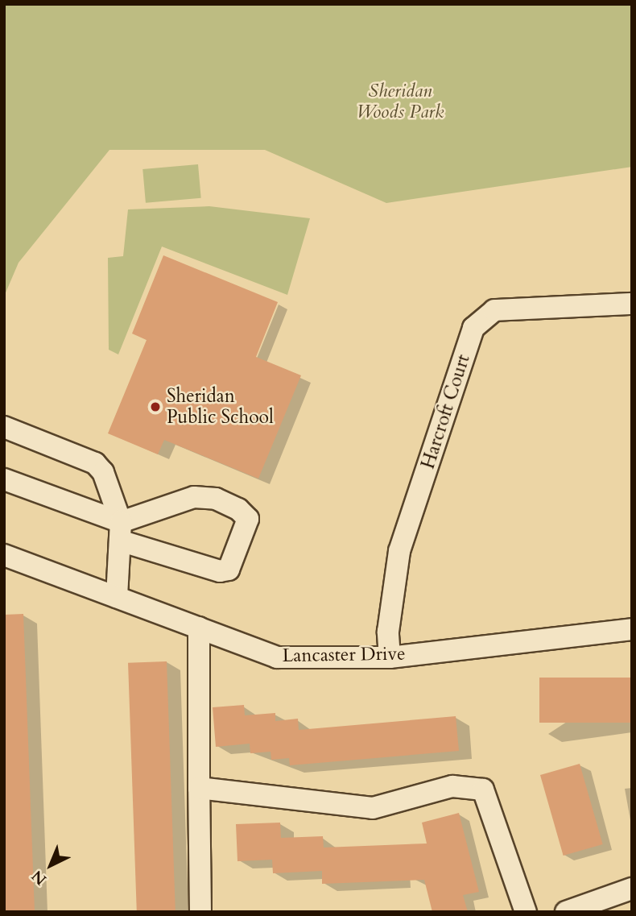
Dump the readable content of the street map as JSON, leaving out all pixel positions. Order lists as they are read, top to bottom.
{
  "streets": {
    "street": ["Harcroft Court", "Lancaster Drive"]
  },
  "crossings": [
    ["Harcroft Court", "Lancaster Drive"]
  ],
  "parks": ["Sheridan Woods Park"],
  "places": ["Sheridan Public School"],
  "north": "bottom left"
}
